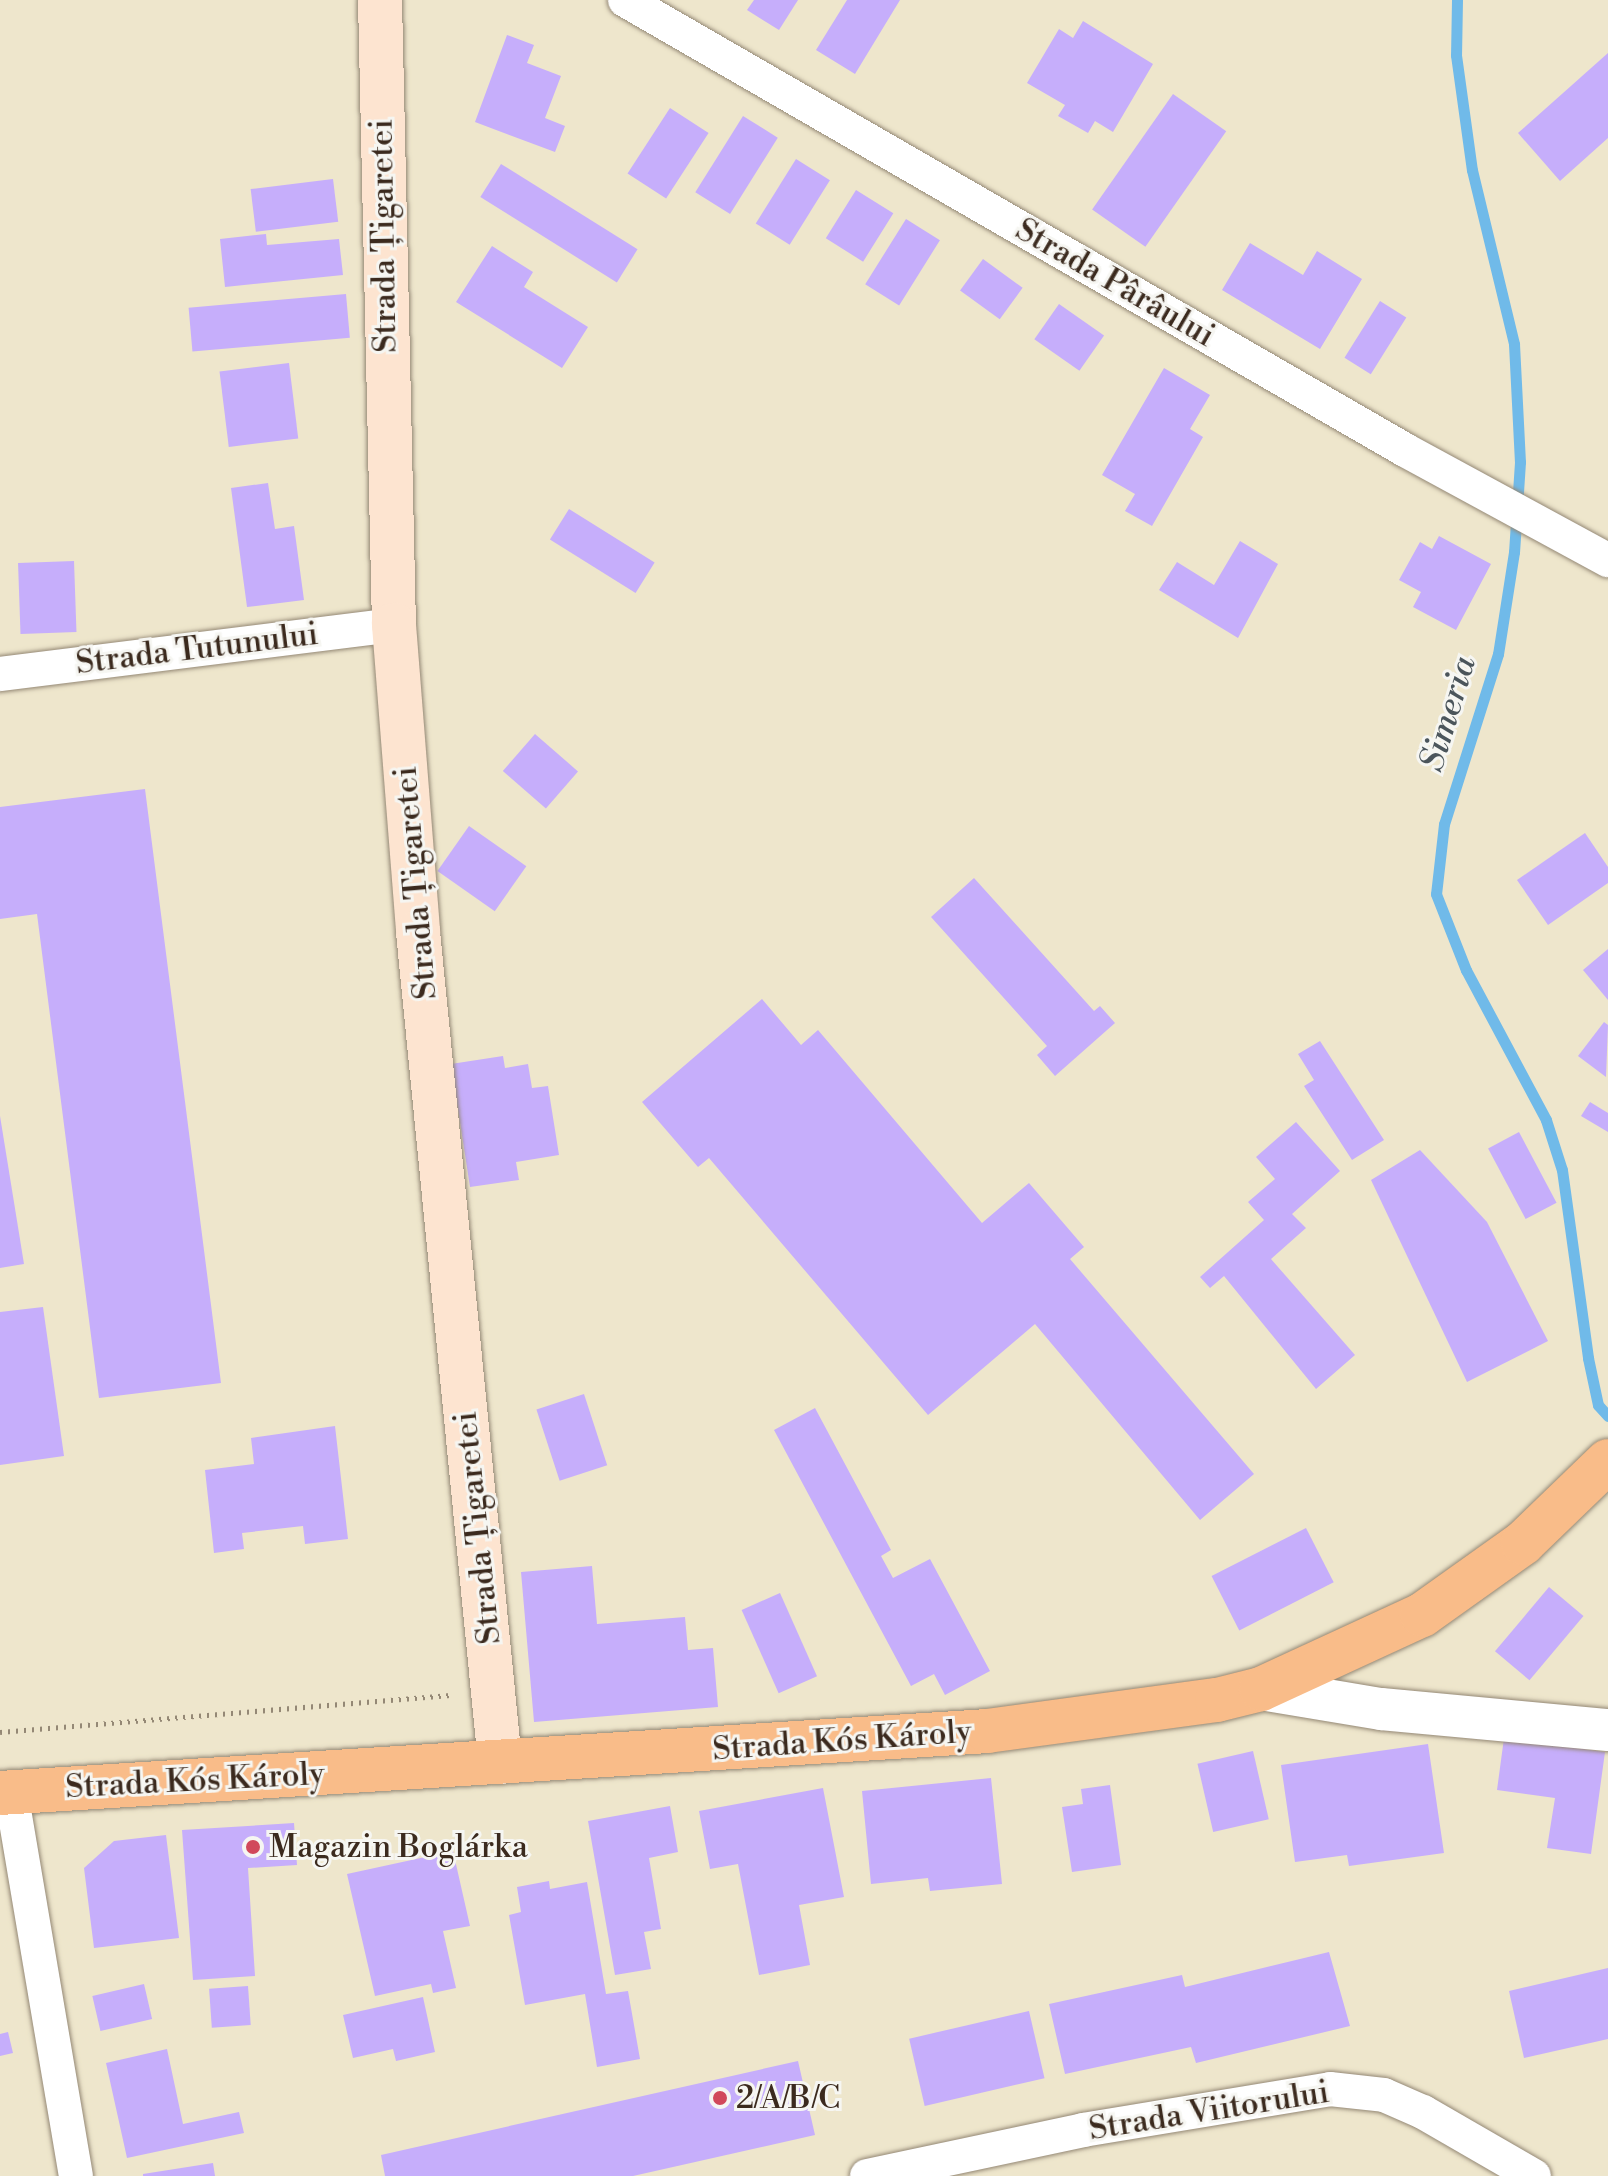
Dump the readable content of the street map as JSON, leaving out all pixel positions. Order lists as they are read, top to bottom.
{
  "streets": {
    "main road": ["Strada Țigaretei", "Strada Kós Károly"],
    "street": ["Strada Pârâului", "Strada Tutunului", "Strada Viitorului"]
  },
  "crossings": [
    ["Strada Țigaretei", "Strada Tutunului"],
    ["Strada Țigaretei", "Strada Kós Károly"]
  ],
  "water": ["Simeria"],
  "places": ["Magazin Boglárka", "2/A/B/C"]
}
